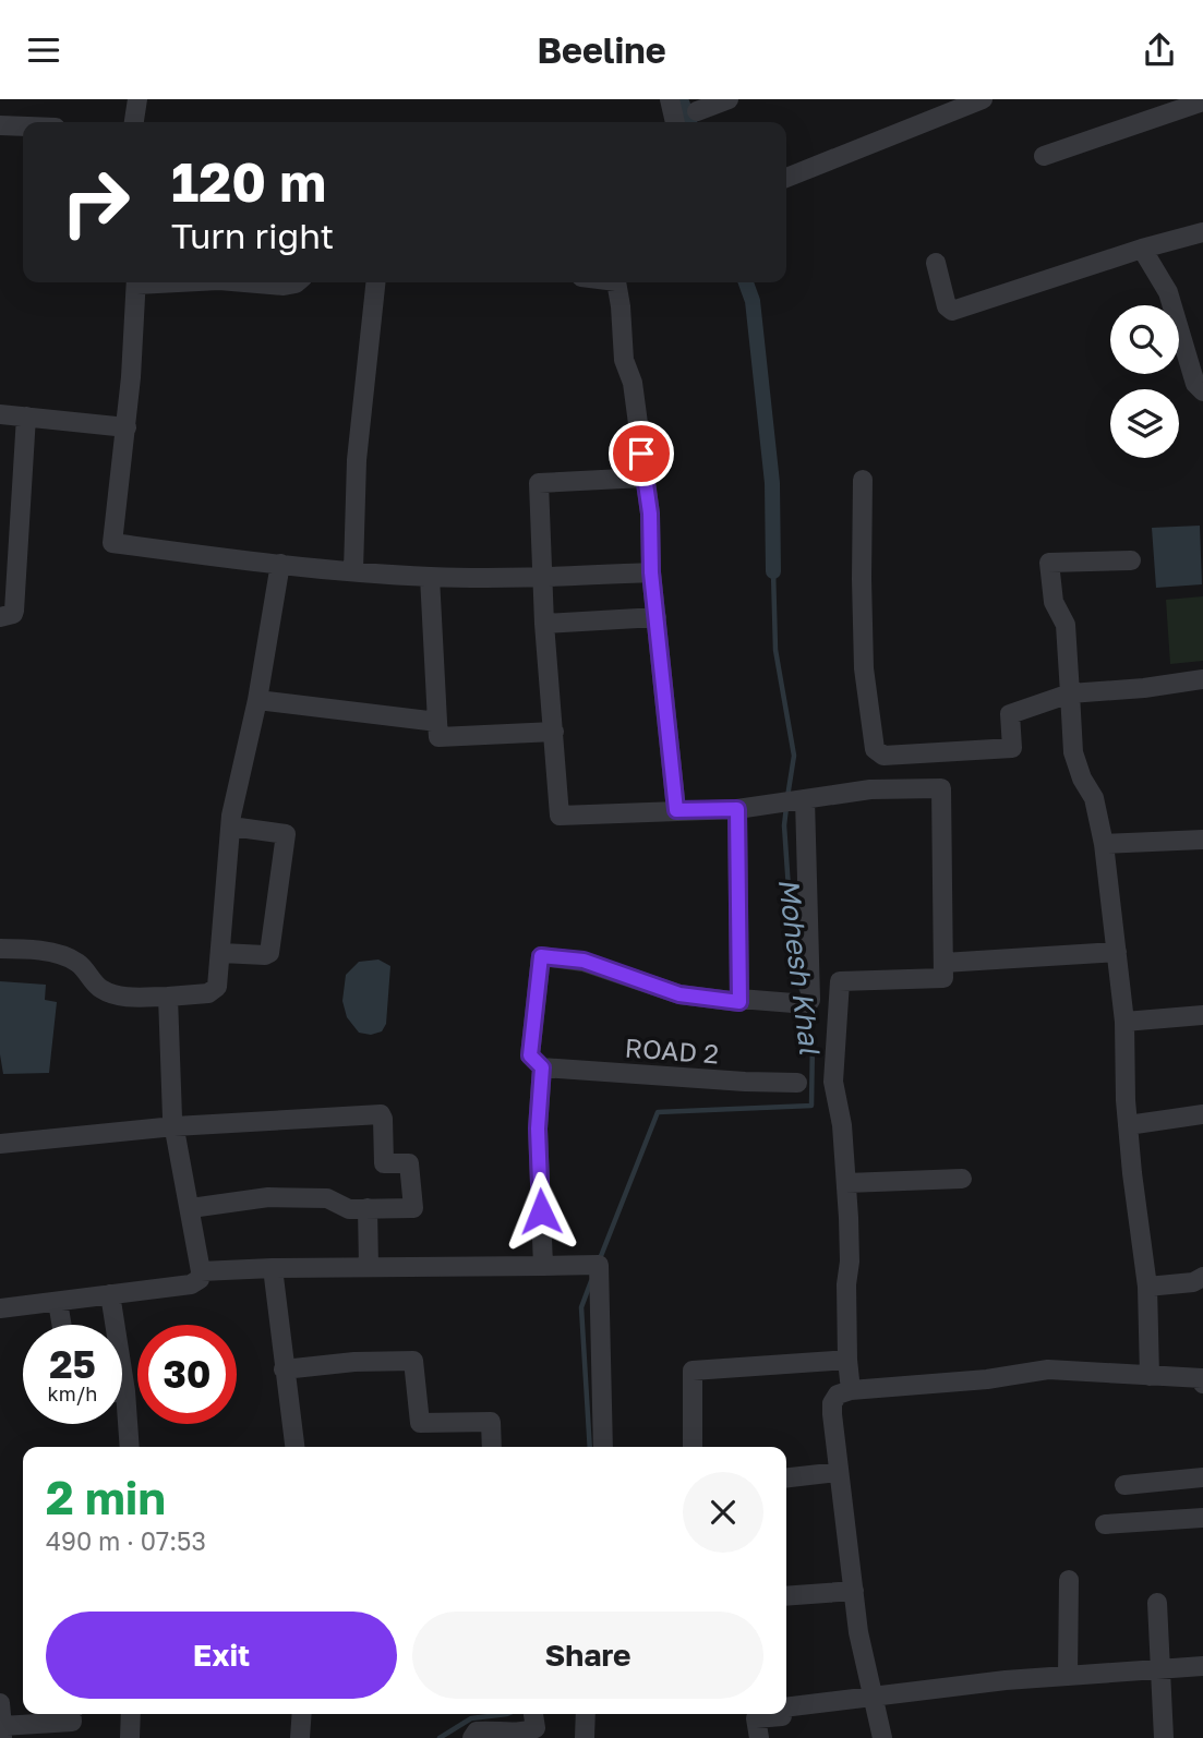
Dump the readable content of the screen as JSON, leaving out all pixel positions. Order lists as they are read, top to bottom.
{
  "streets": {
    "street": ["ROAD 2"]
  },
  "water": ["Mohesh Khal"],
  "page": {
    "header": "Beeline",
    "turn": ["120 m", "Turn right"],
    "speed": "25 km/h",
    "limit": "30",
    "heading": ["2 min", "490 m · 07:53"],
    "buttons": ["Exit", "Share"]
  }
}
